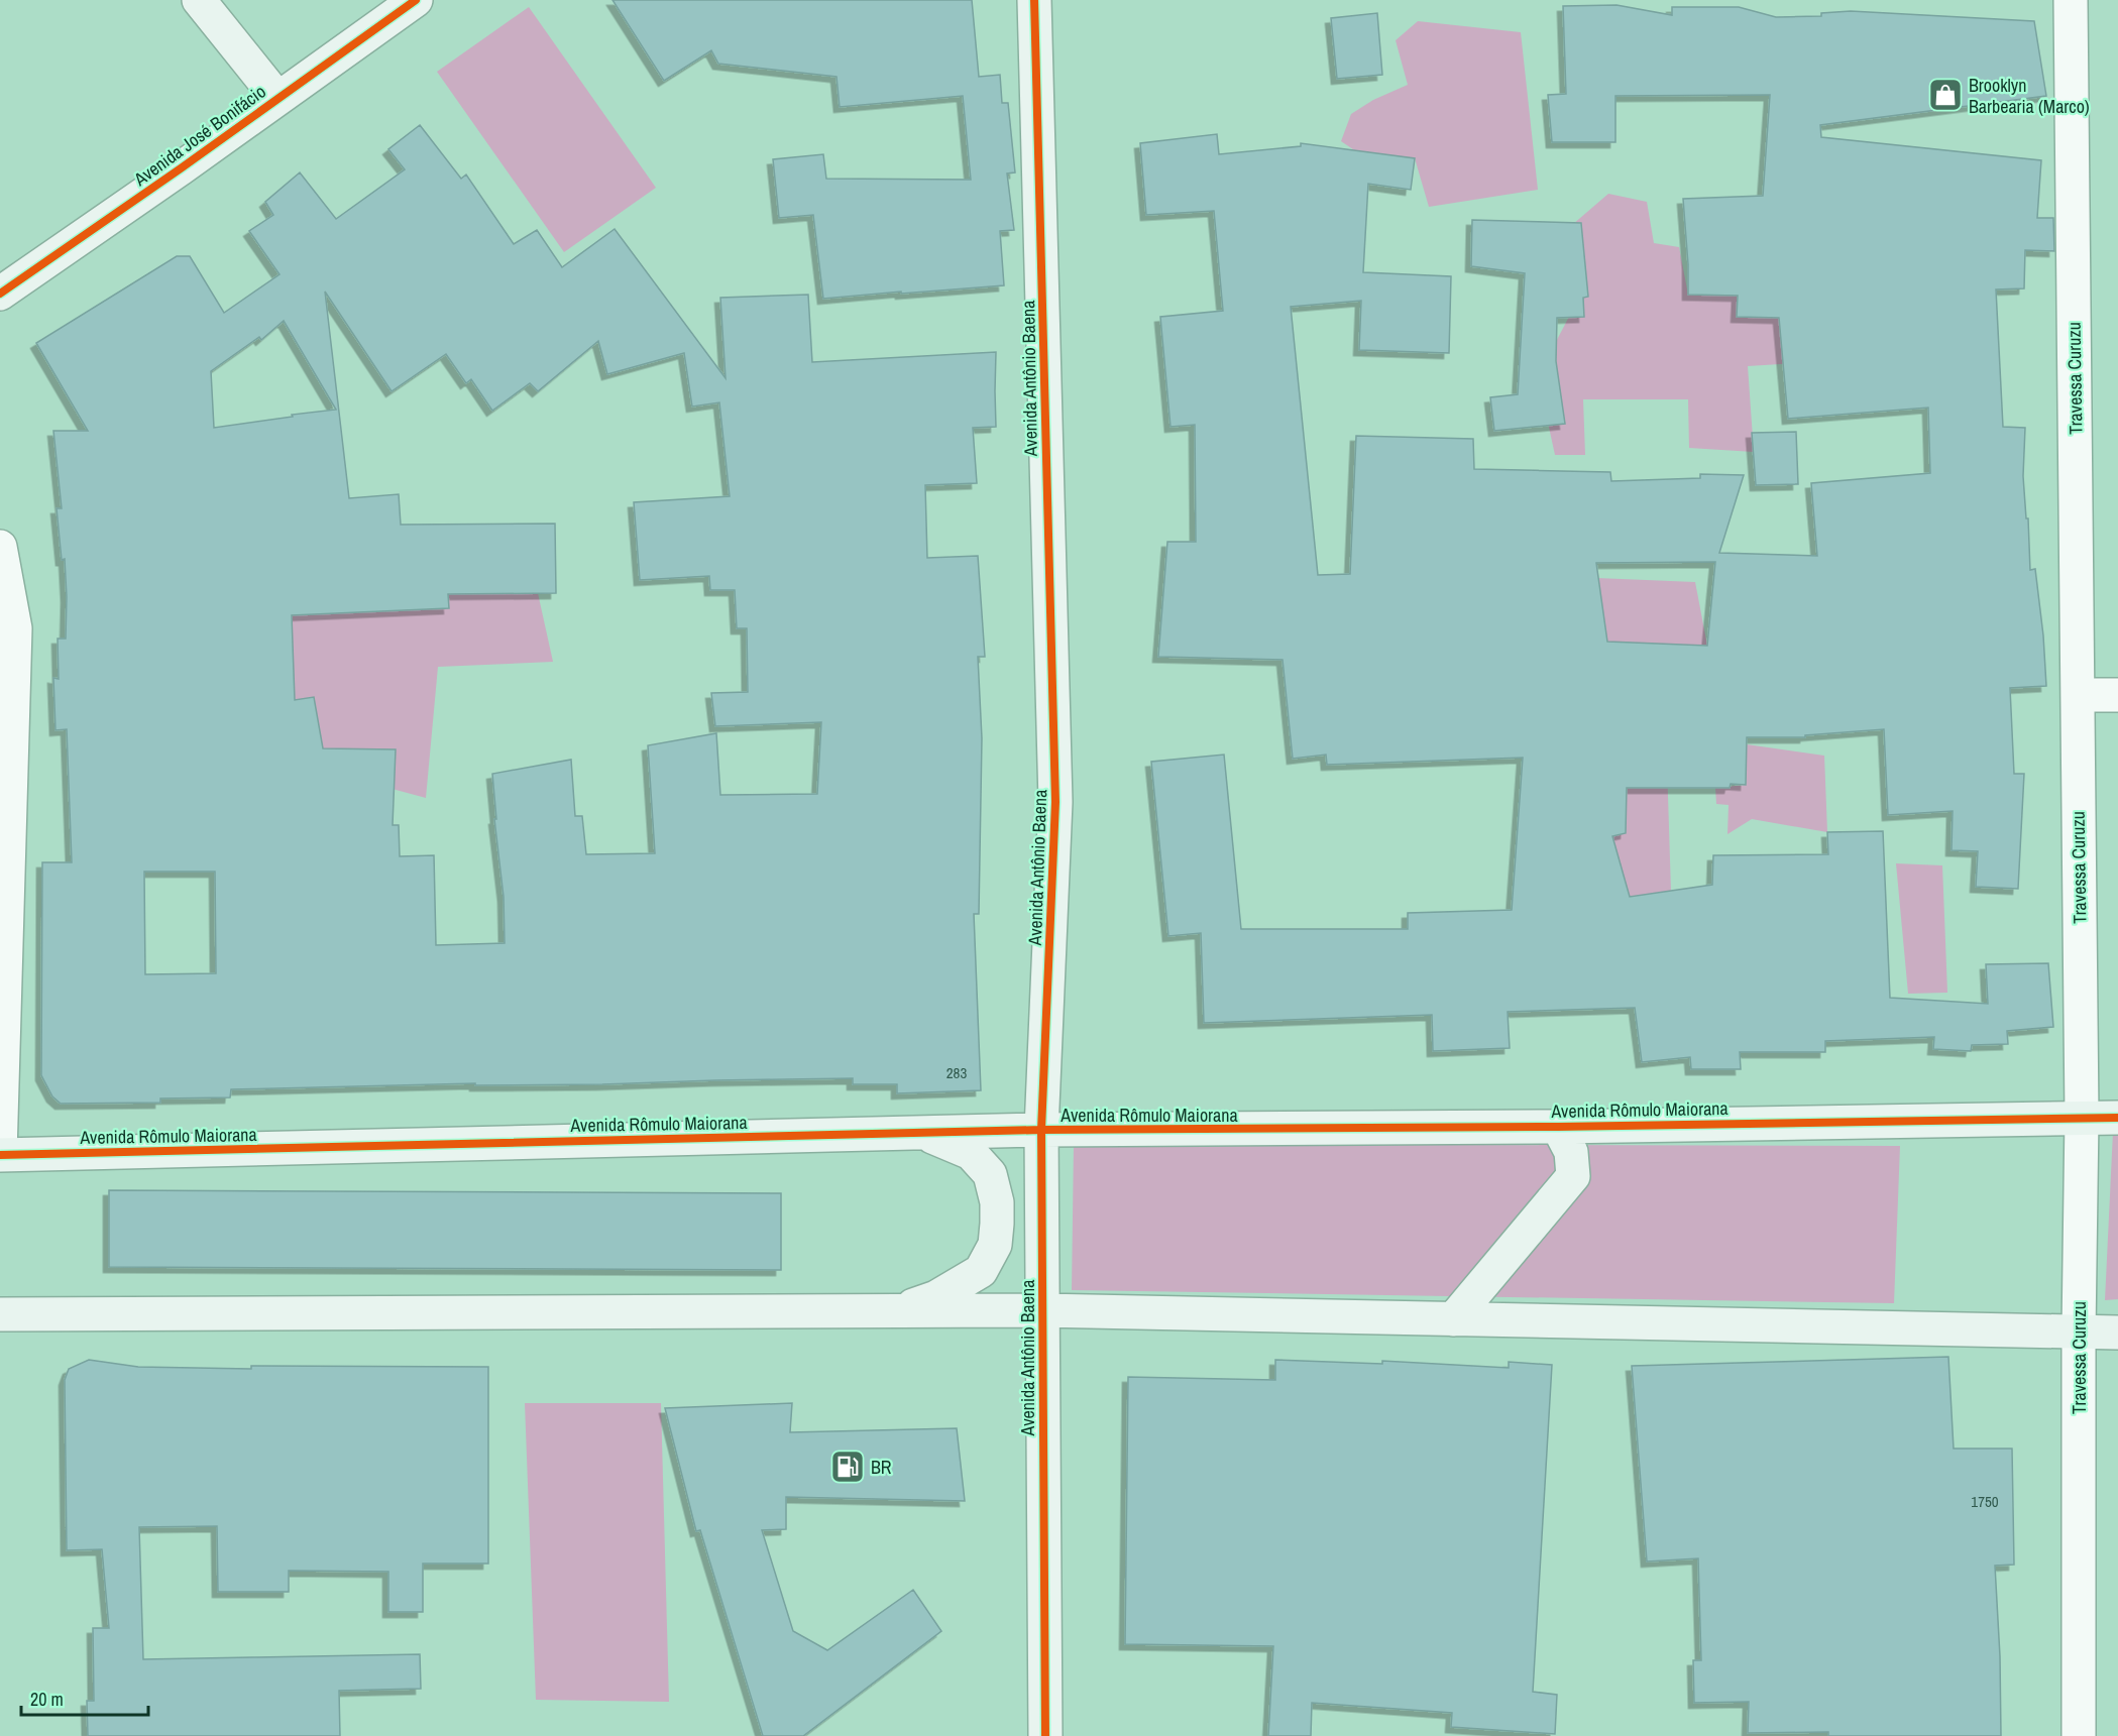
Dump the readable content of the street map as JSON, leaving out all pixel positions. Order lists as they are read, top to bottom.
{
  "streets": {
    "street": [
      "Avenida José Bonifácio",
      "Avenida Antônio Baena",
      "Travessa Curuzu",
      "Avenida Rômulo Maiorana"
    ]
  },
  "crossings": [
    ["Avenida Antônio Baena", "Avenida Rômulo Maiorana"],
    ["Travessa Curuzu", "Avenida Rômulo Maiorana"]
  ],
  "places": {
    "shop": ["Brooklyn Barbearia (Marco)"],
    "fuel station": ["BR"]
  },
  "house_numbers": ["283", "1750"],
  "scale_bar": "20 m"
}
